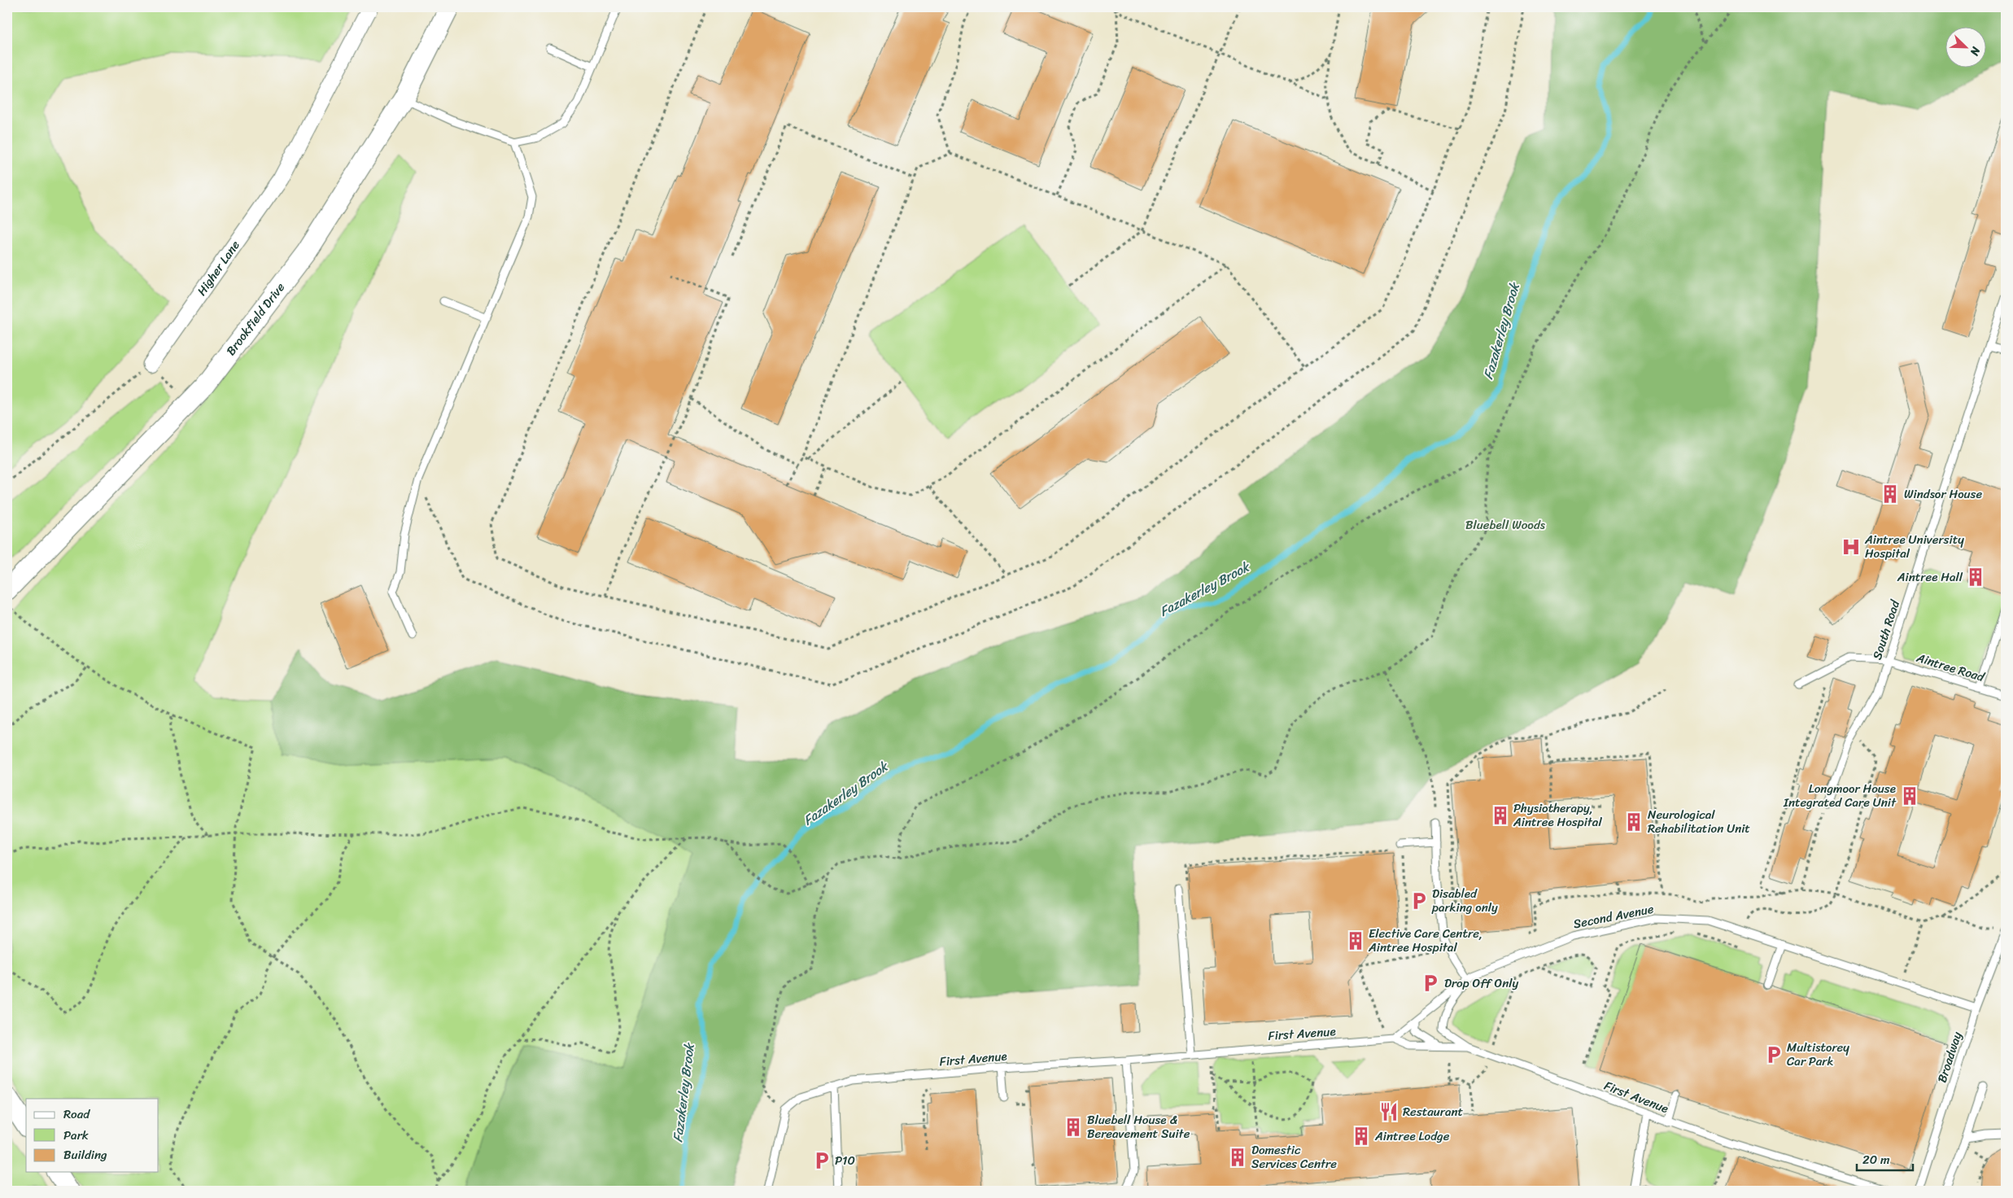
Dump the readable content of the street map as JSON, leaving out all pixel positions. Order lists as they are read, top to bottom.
{
  "streets": {
    "street": ["Higher Lane", "Brookfield Drive"],
    "lane": [
      "South Road",
      "Aintree Road",
      "Second Avenue",
      "First Avenue",
      "Broadway"
    ]
  },
  "crossings": [
    ["South Road", "Aintree Road"],
    ["Second Avenue", "First Avenue"],
    ["Second Avenue", "Broadway"]
  ],
  "water": ["Fazakerley Brook"],
  "parks": ["Bluebell Woods"],
  "places": {
    "building": [
      "Windsor House",
      "Aintree Hall",
      "Longmoor House Integrated Care Unit",
      "Physiotherapy, Aintree Hospital",
      "Neurological Rehabilitation Unit",
      "Elective Care Centre, Aintree Hospital",
      "Bluebell House & Bereavement Suite",
      "Aintree Lodge",
      "Domestic Services Centre"
    ],
    "hospital": ["Aintree University Hospital"],
    "parking": [
      "Disabled parking only",
      "Drop Off Only",
      "Multistorey Car Park",
      "P10"
    ],
    "restaurant": ["Restaurant"]
  },
  "legend": ["Road", "Park", "Building"],
  "scale_bar": "20 m",
  "north": "bottom right"
}
